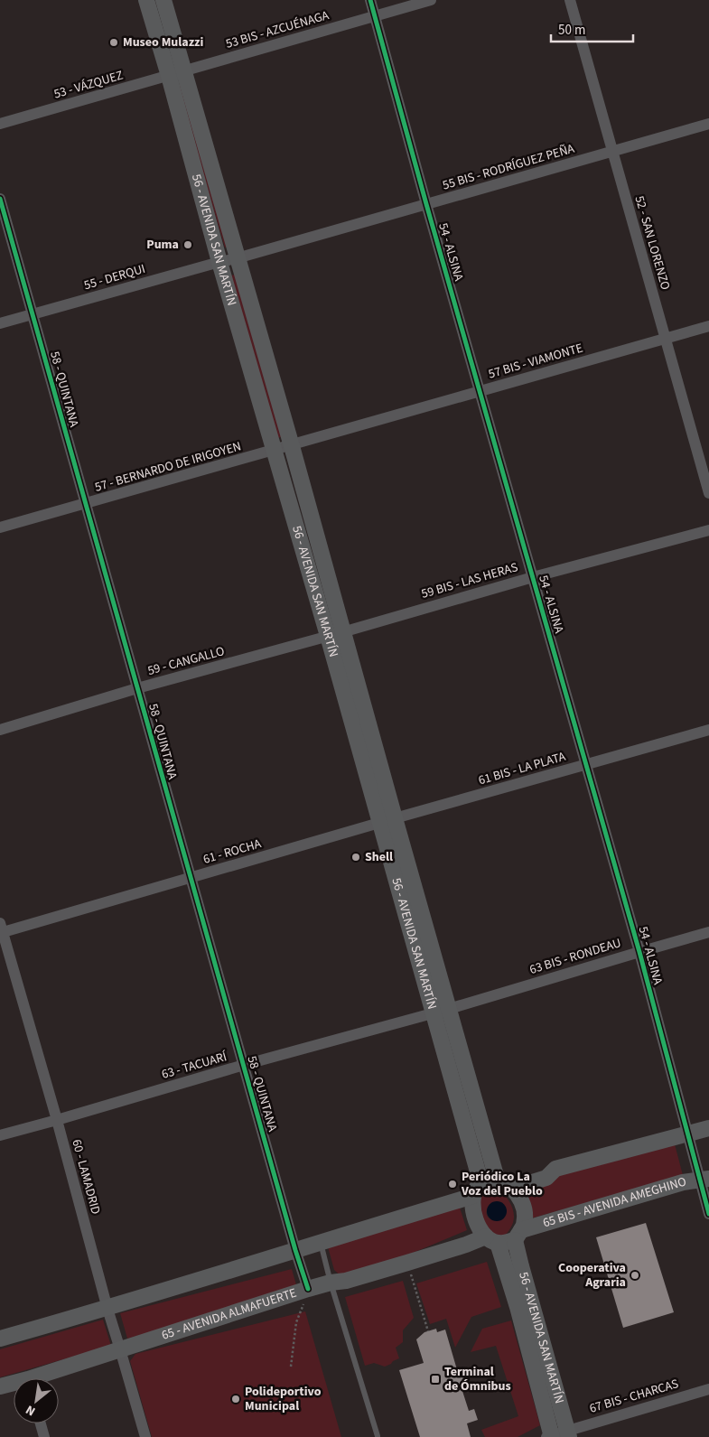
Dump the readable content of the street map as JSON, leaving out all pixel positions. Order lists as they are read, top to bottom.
{
  "streets": {
    "main road": ["56 - AVENIDA SAN MARTÍN", "65 BIS - AVENIDA AMEGHINO", "65 - AVENIDA ALMAFUERTE"],
    "street": [
      "53 BIS - AZCUÉNAGA",
      "53 - VÁZQUEZ",
      "55 BIS - RODRÍGUEZ PEÑA",
      "52 - SAN LORENZO",
      "54 - ALSINA",
      "55 - DERQUI",
      "57 BIS - VIAMONTE",
      "58 - QUINTANA",
      "57 - BERNARDO DE IRIGOYEN",
      "59 BIS - LAS HERAS",
      "59 - CANGALLO",
      "61 BIS - LA PLATA",
      "61 - ROCHA",
      "63 BIS - RONDEAU",
      "63 - TACUARÍ",
      "60 - LAMADRID",
      "67 BIS - CHARCAS"
    ]
  },
  "crossings": [
    ["53 BIS - AZCUÉNAGA", "53 - VÁZQUEZ"],
    ["53 BIS - AZCUÉNAGA", "56 - AVENIDA SAN MARTÍN"],
    ["53 BIS - AZCUÉNAGA", "54 - ALSINA"],
    ["53 - VÁZQUEZ", "56 - AVENIDA SAN MARTÍN"],
    ["55 BIS - RODRÍGUEZ PEÑA", "56 - AVENIDA SAN MARTÍN"],
    ["55 BIS - RODRÍGUEZ PEÑA", "52 - SAN LORENZO"],
    ["55 BIS - RODRÍGUEZ PEÑA", "54 - ALSINA"],
    ["55 BIS - RODRÍGUEZ PEÑA", "55 - DERQUI"],
    ["56 - AVENIDA SAN MARTÍN", "55 - DERQUI"],
    ["56 - AVENIDA SAN MARTÍN", "57 BIS - VIAMONTE"],
    ["56 - AVENIDA SAN MARTÍN", "57 - BERNARDO DE IRIGOYEN"],
    ["56 - AVENIDA SAN MARTÍN", "59 BIS - LAS HERAS"],
    ["56 - AVENIDA SAN MARTÍN", "59 - CANGALLO"],
    ["56 - AVENIDA SAN MARTÍN", "61 BIS - LA PLATA"],
    ["56 - AVENIDA SAN MARTÍN", "61 - ROCHA"],
    ["56 - AVENIDA SAN MARTÍN", "63 BIS - RONDEAU"],
    ["56 - AVENIDA SAN MARTÍN", "63 - TACUARÍ"],
    ["56 - AVENIDA SAN MARTÍN", "65 BIS - AVENIDA AMEGHINO"],
    ["56 - AVENIDA SAN MARTÍN", "65 - AVENIDA ALMAFUERTE"],
    ["56 - AVENIDA SAN MARTÍN", "67 BIS - CHARCAS"],
    ["52 - SAN LORENZO", "57 BIS - VIAMONTE"],
    ["54 - ALSINA", "57 BIS - VIAMONTE"],
    ["54 - ALSINA", "59 BIS - LAS HERAS"],
    ["54 - ALSINA", "61 BIS - LA PLATA"],
    ["54 - ALSINA", "63 BIS - RONDEAU"],
    ["54 - ALSINA", "65 BIS - AVENIDA AMEGHINO"],
    ["55 - DERQUI", "58 - QUINTANA"],
    ["57 BIS - VIAMONTE", "57 - BERNARDO DE IRIGOYEN"],
    ["58 - QUINTANA", "57 - BERNARDO DE IRIGOYEN"],
    ["58 - QUINTANA", "59 - CANGALLO"],
    ["58 - QUINTANA", "61 - ROCHA"],
    ["58 - QUINTANA", "63 - TACUARÍ"],
    ["58 - QUINTANA", "65 - AVENIDA ALMAFUERTE"],
    ["59 BIS - LAS HERAS", "59 - CANGALLO"],
    ["61 BIS - LA PLATA", "61 - ROCHA"],
    ["61 - ROCHA", "60 - LAMADRID"],
    ["63 BIS - RONDEAU", "63 - TACUARÍ"],
    ["63 - TACUARÍ", "60 - LAMADRID"],
    ["60 - LAMADRID", "65 - AVENIDA ALMAFUERTE"],
    ["65 BIS - AVENIDA AMEGHINO", "65 - AVENIDA ALMAFUERTE"]
  ],
  "places": {
    "other": [
      "Museo Mulazzi",
      "Puma",
      "Shell",
      "Periódico La Voz del Pueblo",
      "Cooperativa Agraria",
      "Polideportivo Municipal"
    ],
    "transit": ["Terminal de Ómnibus"]
  },
  "scale_bar": "50 m",
  "north": "bottom left"
}
